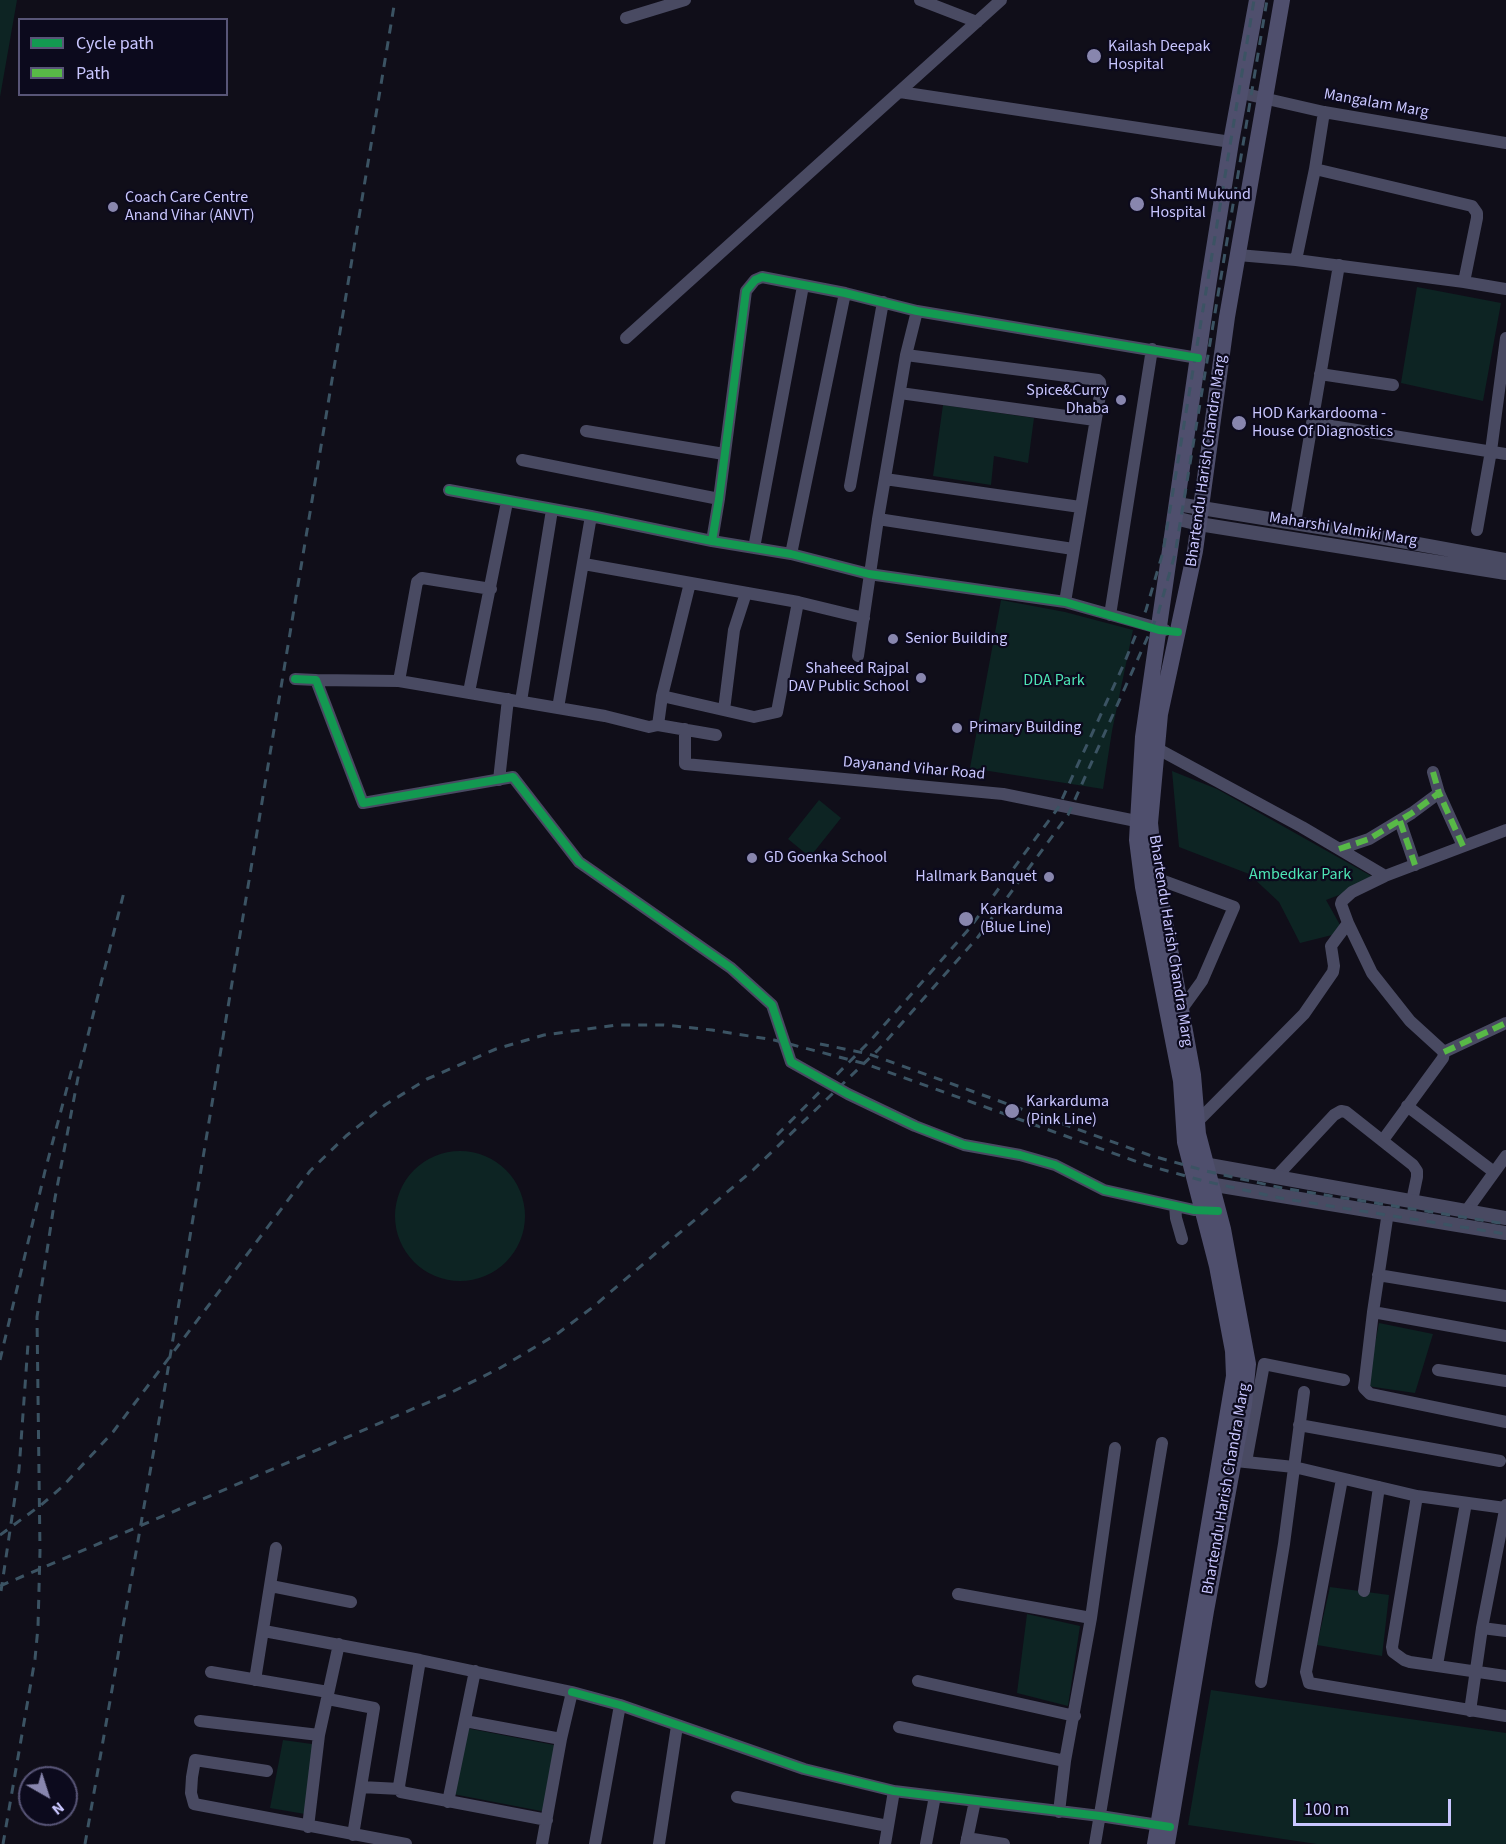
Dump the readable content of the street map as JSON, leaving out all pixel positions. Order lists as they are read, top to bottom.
{
  "streets": {
    "main road": ["Bhartendu Harish Chandra Marg"],
    "street": ["Mangalam Marg", "Maharshi Valmiki Marg", "Dayanand Vihar Road"]
  },
  "crossings": [
    ["Mangalam Marg", "Bhartendu Harish Chandra Marg"],
    ["Bhartendu Harish Chandra Marg", "Maharshi Valmiki Marg"],
    ["Bhartendu Harish Chandra Marg", "Dayanand Vihar Road"]
  ],
  "parks": ["DDA Park", "Ambedkar Park"],
  "places": [
    "Kailash Deepak Hospital",
    "Shanti Mukund Hospital",
    "Coach Care Centre Anand Vihar (ANVT)",
    "Spice&Curry Dhaba",
    "HOD Karkardooma - House Of Diagnostics",
    "Senior Building",
    "Shaheed Rajpal DAV Public School",
    "Primary Building",
    "GD Goenka School",
    "Hallmark Banquet",
    "Karkarduma (Blue Line)",
    "Karkarduma (Pink Line)"
  ],
  "legend": ["Cycle path", "Path"],
  "scale_bar": "100 m",
  "north": "bottom right"
}
